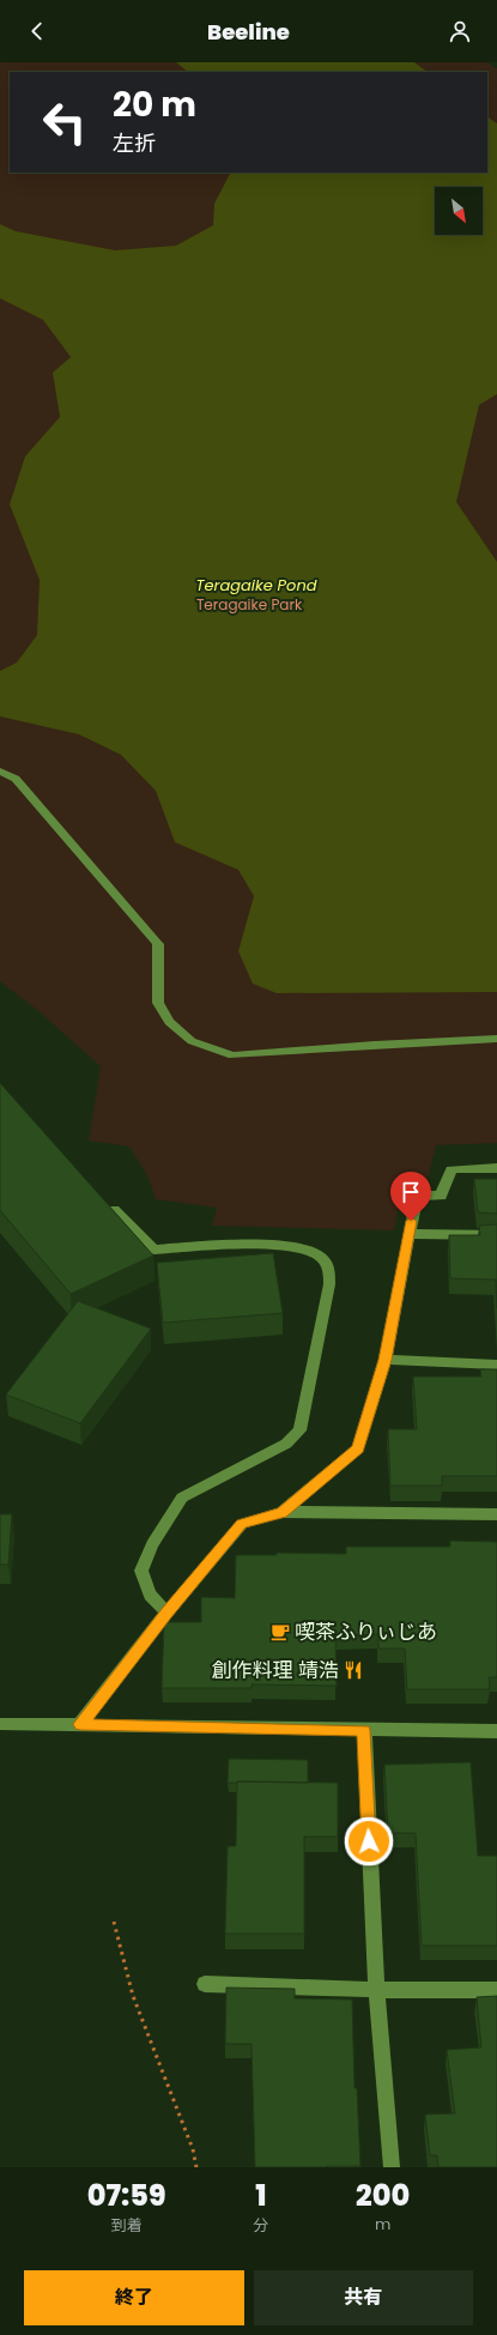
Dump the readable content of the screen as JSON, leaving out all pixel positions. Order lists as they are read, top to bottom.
{
  "water": ["Teragaike Pond"],
  "parks": ["Teragaike Park"],
  "places": {
    "cafe": ["喫茶ふりぃじあ"],
    "restaurant": ["創作料理 靖浩"]
  },
  "north": "bottom right",
  "page": {
    "header": "Beeline",
    "turn": ["20 m", "左折"],
    "eta": [
      "07:59",
      "到着",
      "1",
      "分",
      "200",
      "m"
    ],
    "buttons": ["終了", "共有"]
  }
}
